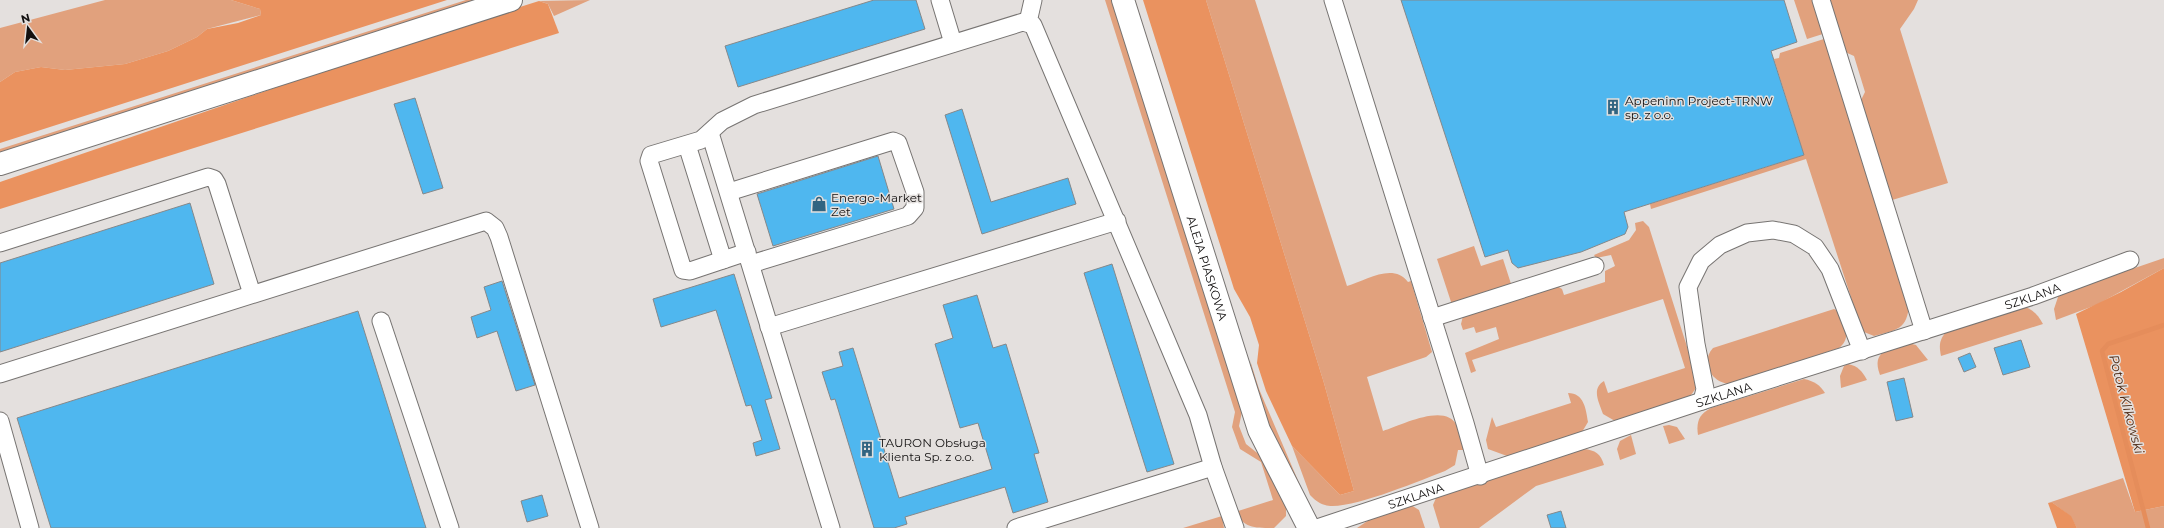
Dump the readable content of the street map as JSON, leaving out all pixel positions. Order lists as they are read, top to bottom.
{
  "streets": {
    "main road": ["ALEJA PIASKOWA"],
    "street": ["SZKLANA"]
  },
  "water": ["Potok Klikowski"],
  "places": {
    "building": ["Appeninn Project-TRNW sp. z o.o.", "TAURON Obsługa Klienta Sp. z o.o."],
    "shop": ["Energo-Market Zet"]
  },
  "north": "top"
}
